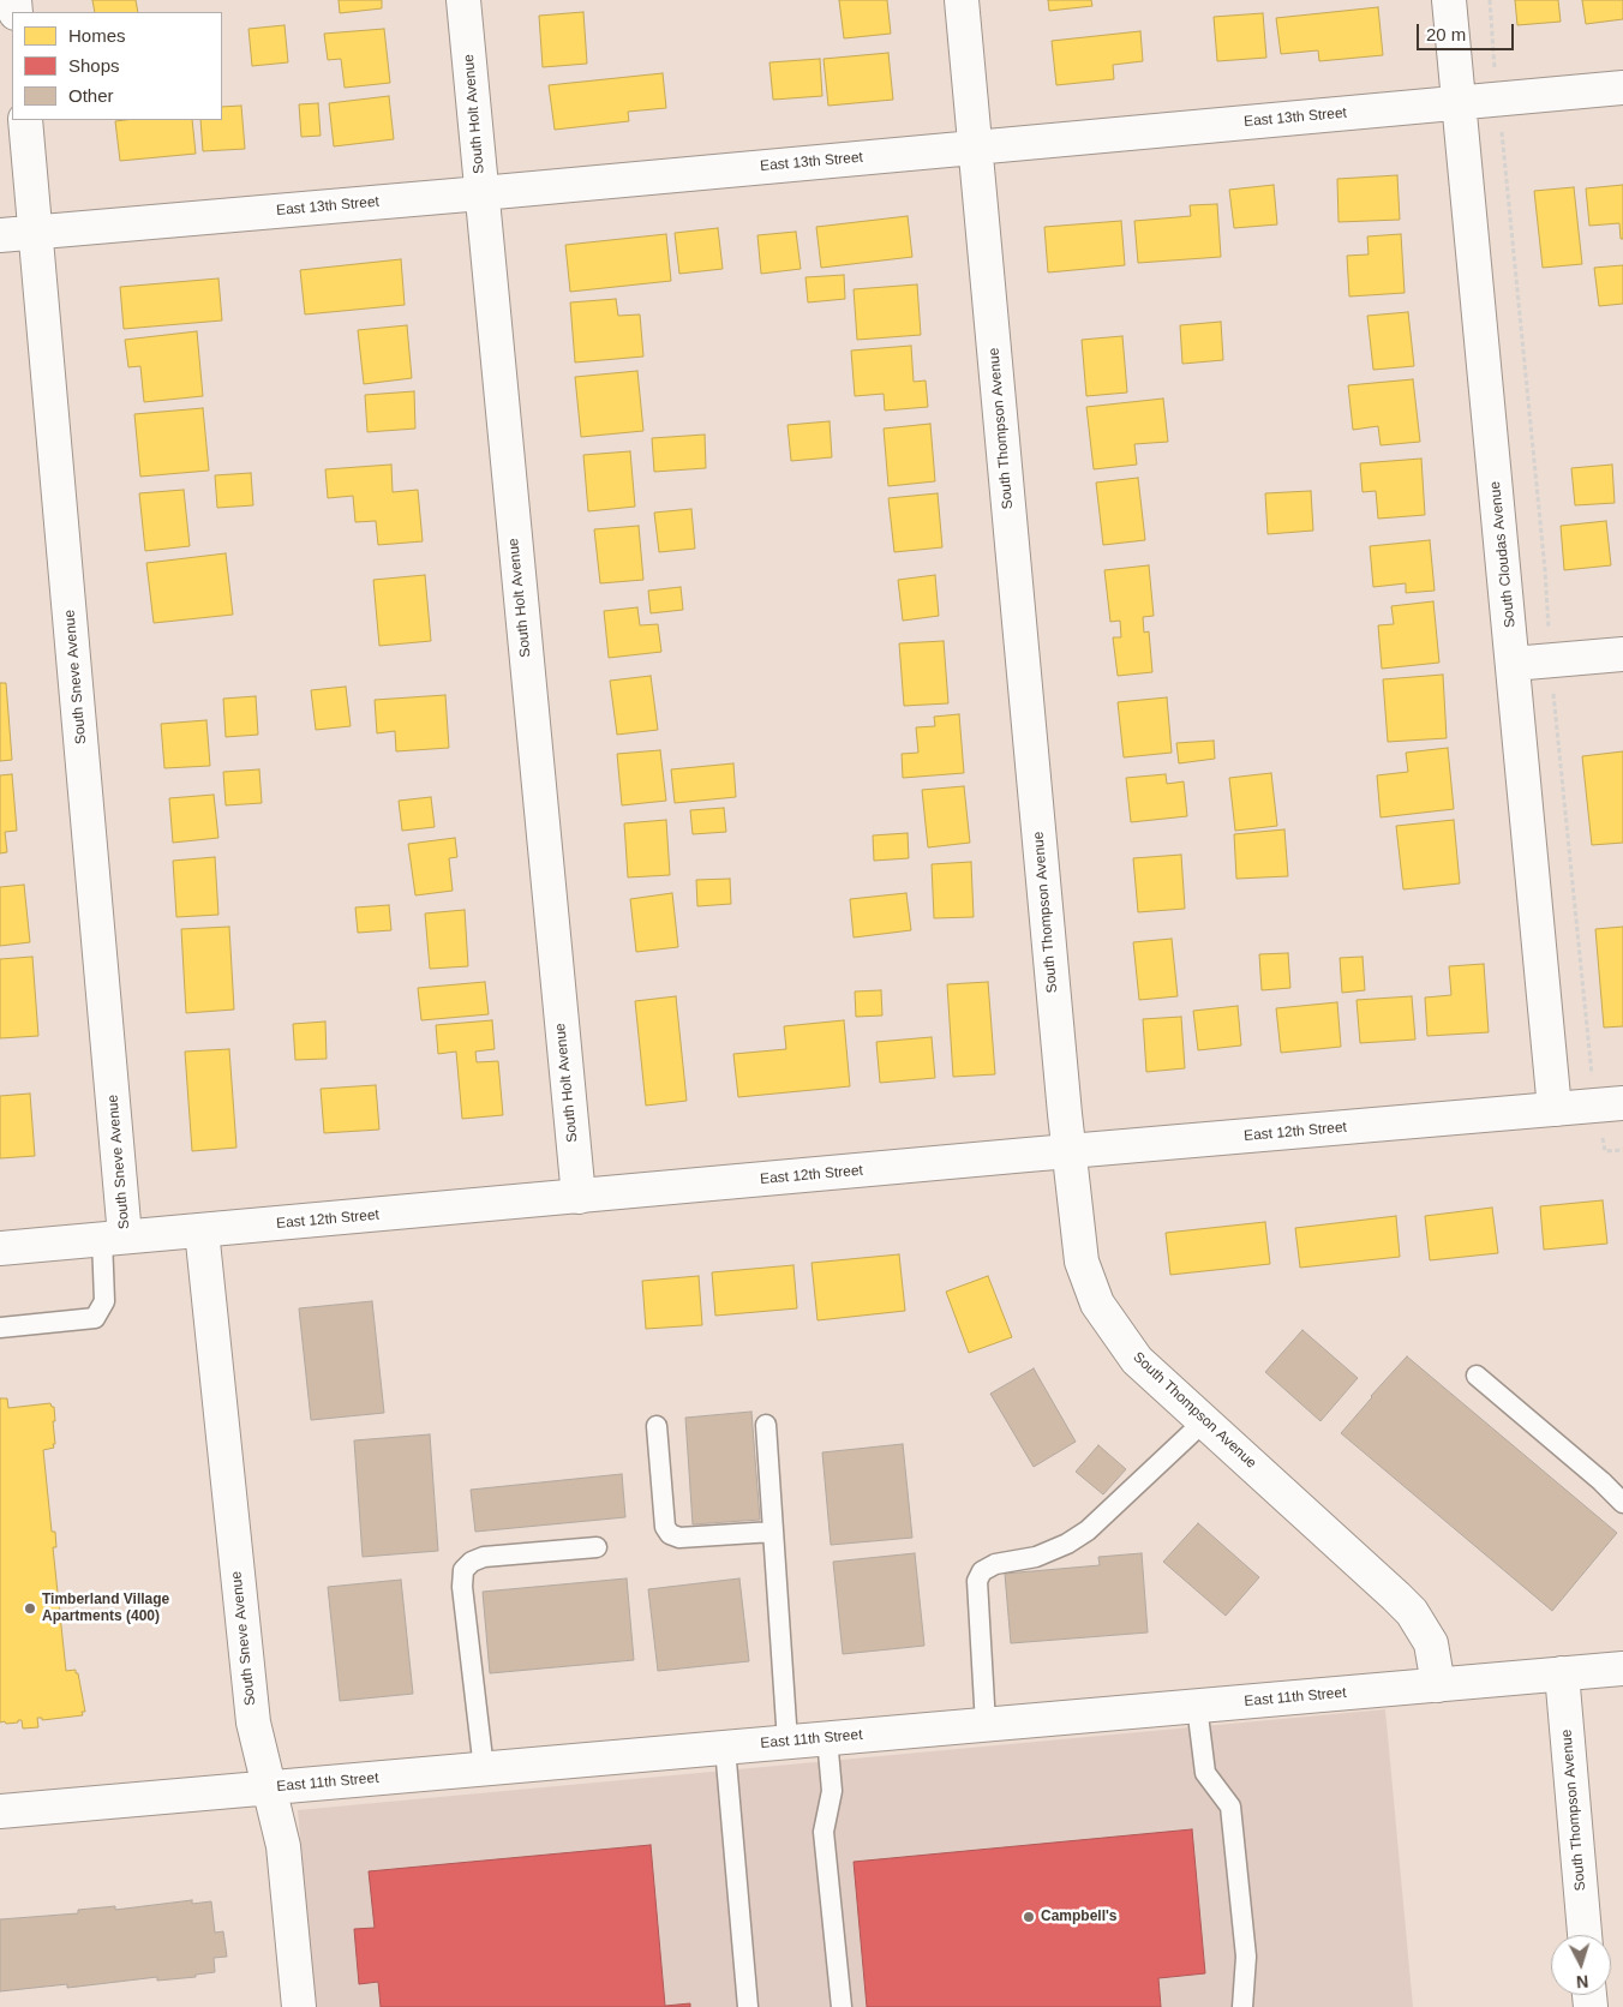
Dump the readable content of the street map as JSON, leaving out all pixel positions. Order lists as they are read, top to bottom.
{
  "streets": {
    "street": [
      "South Holt Avenue",
      "East 13th Street",
      "South Thompson Avenue",
      "South Cloudas Avenue",
      "South Sneve Avenue",
      "East 12th Street",
      "East 11th Street"
    ]
  },
  "crossings": [
    ["South Holt Avenue", "East 13th Street"],
    ["South Holt Avenue", "East 12th Street"],
    ["East 13th Street", "South Thompson Avenue"],
    ["East 13th Street", "South Cloudas Avenue"],
    ["East 13th Street", "South Sneve Avenue"],
    ["South Thompson Avenue", "East 12th Street"],
    ["South Thompson Avenue", "East 11th Street"],
    ["South Cloudas Avenue", "East 12th Street"],
    ["South Sneve Avenue", "East 12th Street"],
    ["South Sneve Avenue", "East 11th Street"]
  ],
  "places": ["Timberland Village Apartments (400)", "Campbell's"],
  "legend": ["Homes", "Shops", "Other"],
  "scale_bar": "20 m",
  "north": "bottom"
}
